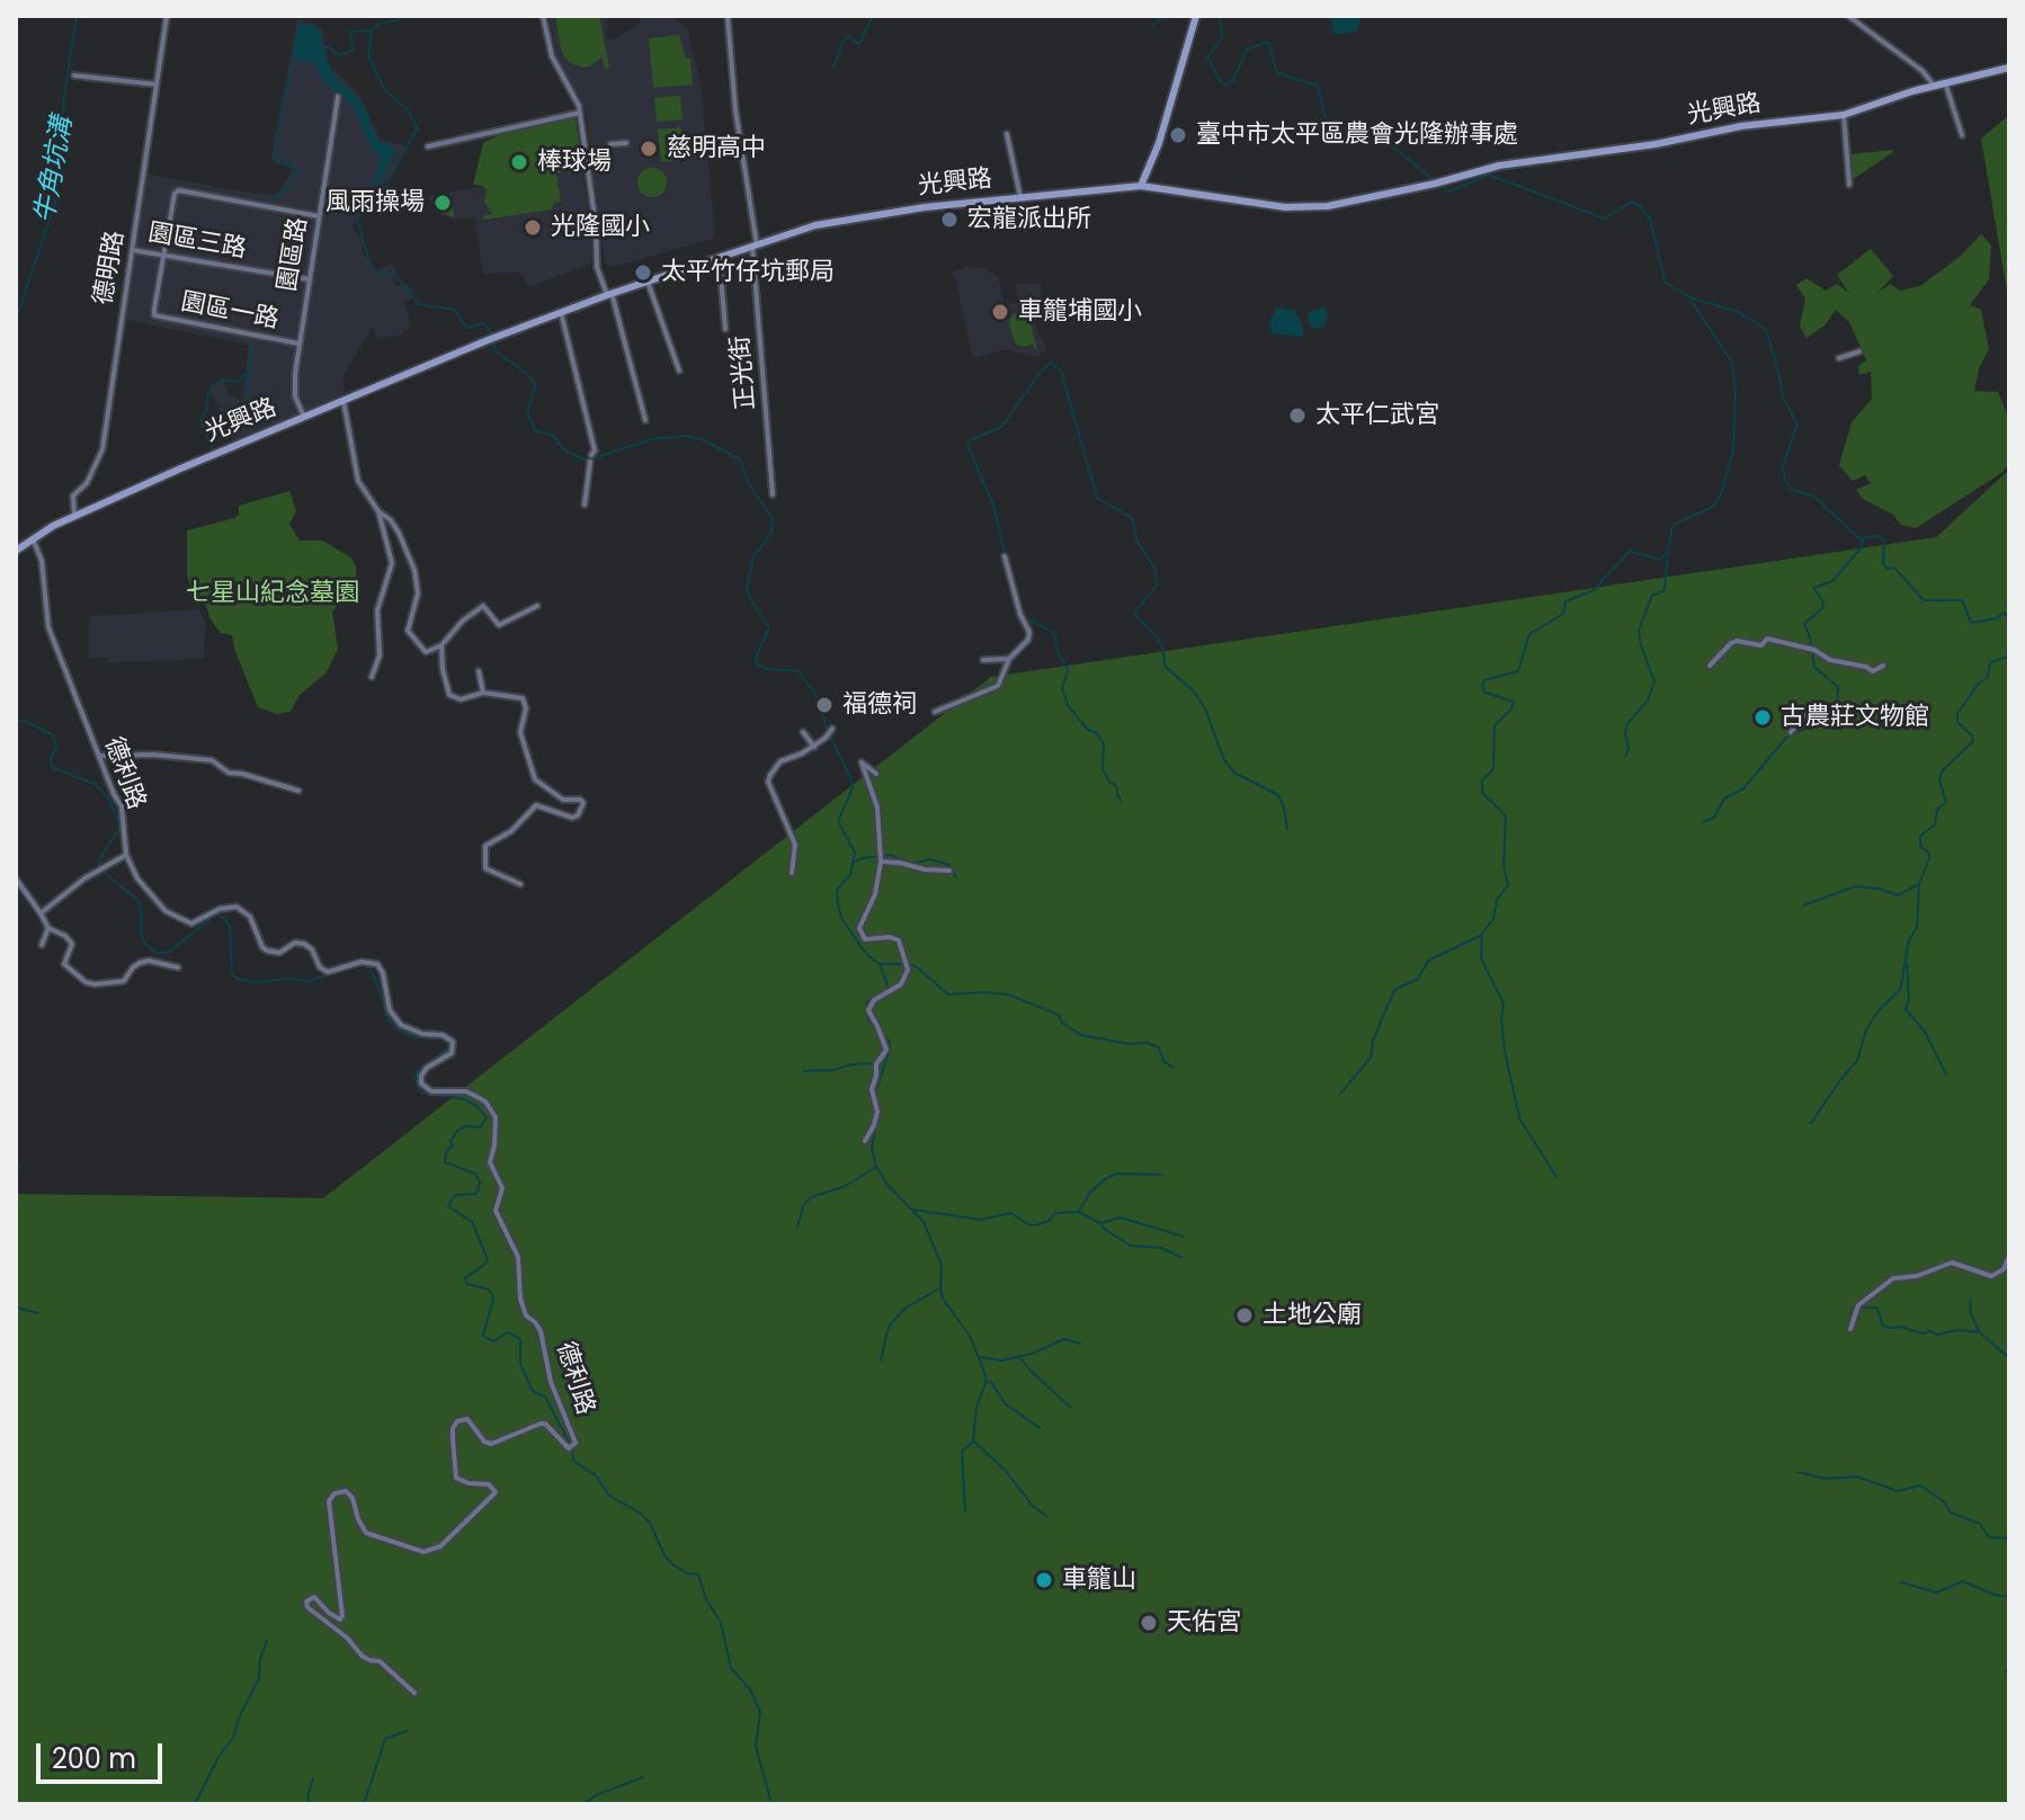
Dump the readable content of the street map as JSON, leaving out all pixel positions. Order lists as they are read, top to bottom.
{
  "streets": {
    "main road": ["光興路"],
    "street": [
      "園區三路",
      "園區路",
      "德明路",
      "園區一路",
      "正光街",
      "德利路"
    ]
  },
  "crossings": [
    ["光興路", "園區路"],
    ["光興路", "德明路"],
    ["光興路", "正光街"],
    ["光興路", "德利路"],
    ["園區三路", "園區路"],
    ["園區三路", "德明路"],
    ["園區三路", "園區一路"],
    ["園區路", "園區一路"]
  ],
  "water": ["牛角坑溝"],
  "parks": ["七星山紀念墓園"],
  "places": [
    "臺中市太平區農會光隆辦事處",
    "慈明高中",
    "棒球場",
    "風雨操場",
    "宏龍派出所",
    "光隆國小",
    "太平竹仔坑郵局",
    "車籠埔國小",
    "太平仁武宮",
    "福德祠",
    "古農莊文物館",
    "土地公廟",
    "車籠山",
    "天佑宮"
  ],
  "scale_bar": "200 m"
}
